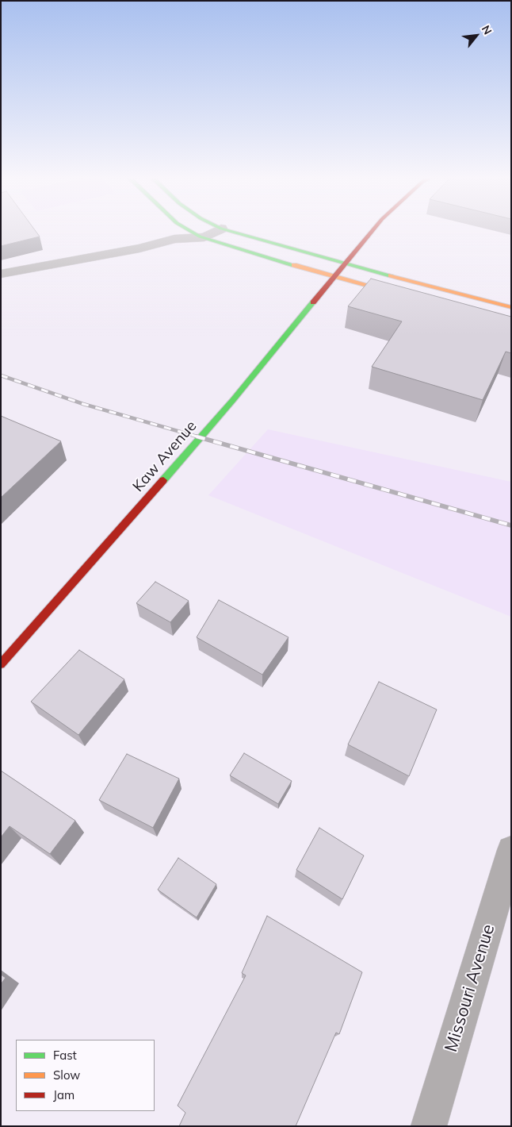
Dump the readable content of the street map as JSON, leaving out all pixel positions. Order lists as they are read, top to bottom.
{
  "streets": {
    "main road": ["Kaw Avenue"],
    "street": ["Missouri Avenue"]
  },
  "legend": ["Fast", "Slow", "Jam"],
  "north": "top right"
}
